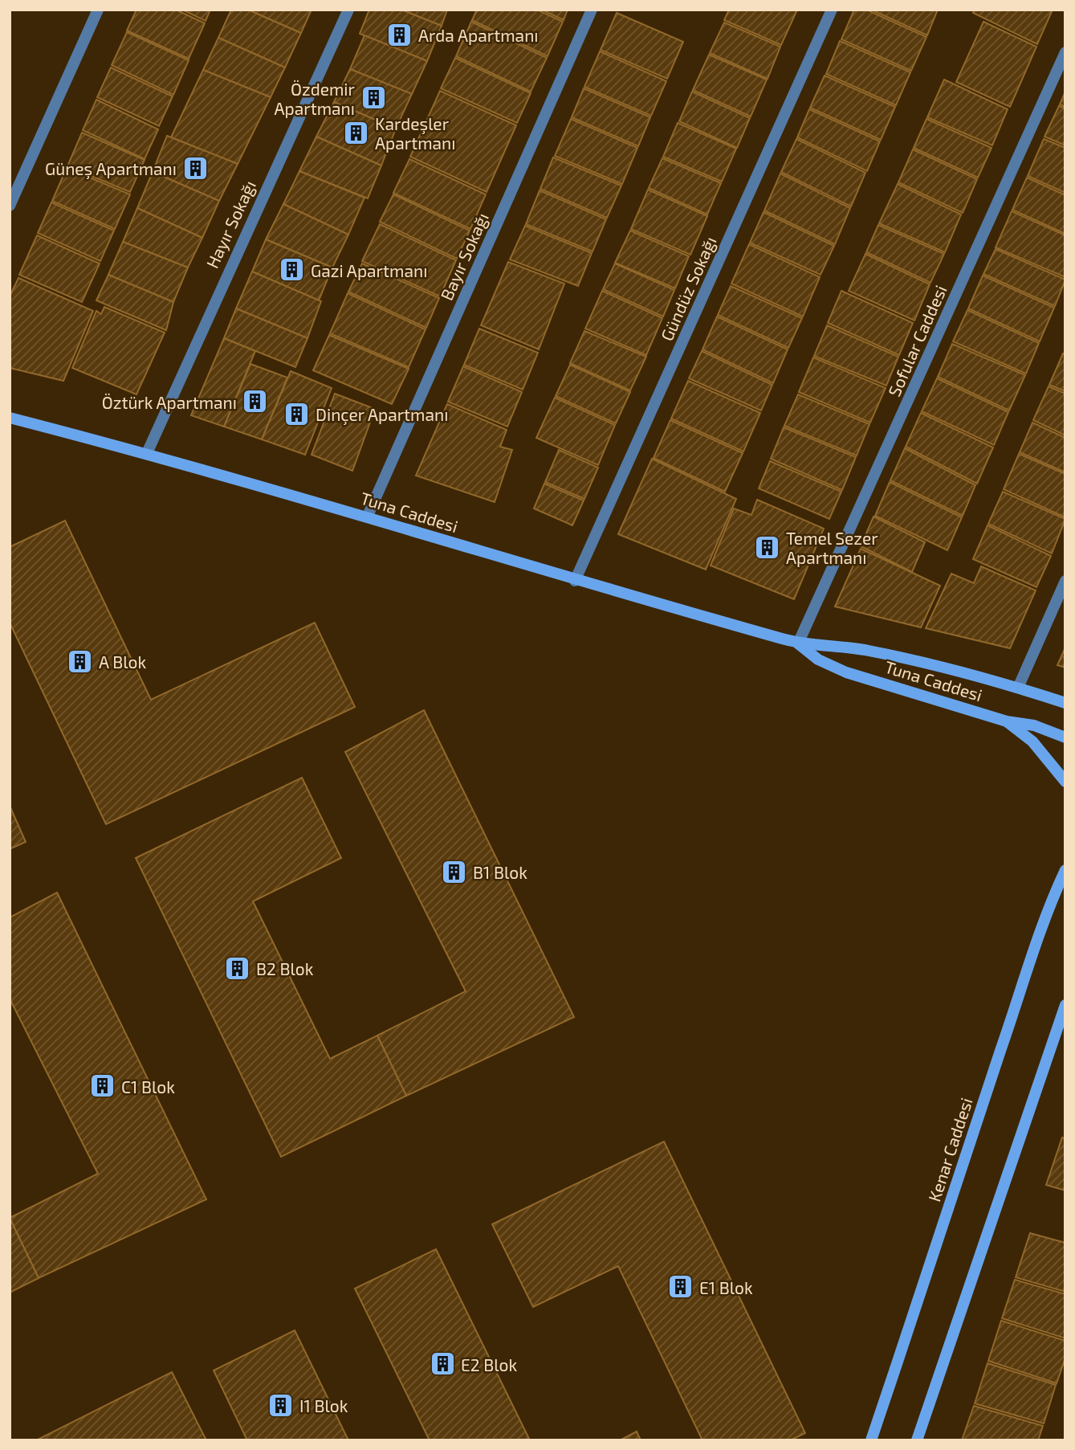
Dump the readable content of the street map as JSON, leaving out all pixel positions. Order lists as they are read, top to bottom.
{
  "streets": {
    "main road": ["Tuna Caddesi", "Kenar Caddesi"],
    "street": [
      "Hayır Sokağı",
      "Bayır Sokağı",
      "Gündüz Sokağı",
      "Sofular Caddesi"
    ]
  },
  "crossings": [
    ["Hayır Sokağı", "Tuna Caddesi"],
    ["Bayır Sokağı", "Tuna Caddesi"],
    ["Gündüz Sokağı", "Tuna Caddesi"],
    ["Sofular Caddesi", "Tuna Caddesi"]
  ],
  "places": {
    "building": [
      "Arda Apartmanı",
      "Özdemir Apartmanı",
      "Kardeşler Apartmanı",
      "Güneş Apartmanı",
      "Gazi Apartmanı",
      "Öztürk Apartmanı",
      "Dinçer Apartmanı",
      "Temel Sezer Apartmanı",
      "A Blok",
      "B1 Blok",
      "B2 Blok",
      "C1 Blok",
      "E1 Blok",
      "E2 Blok",
      "I1 Blok"
    ]
  }
}
